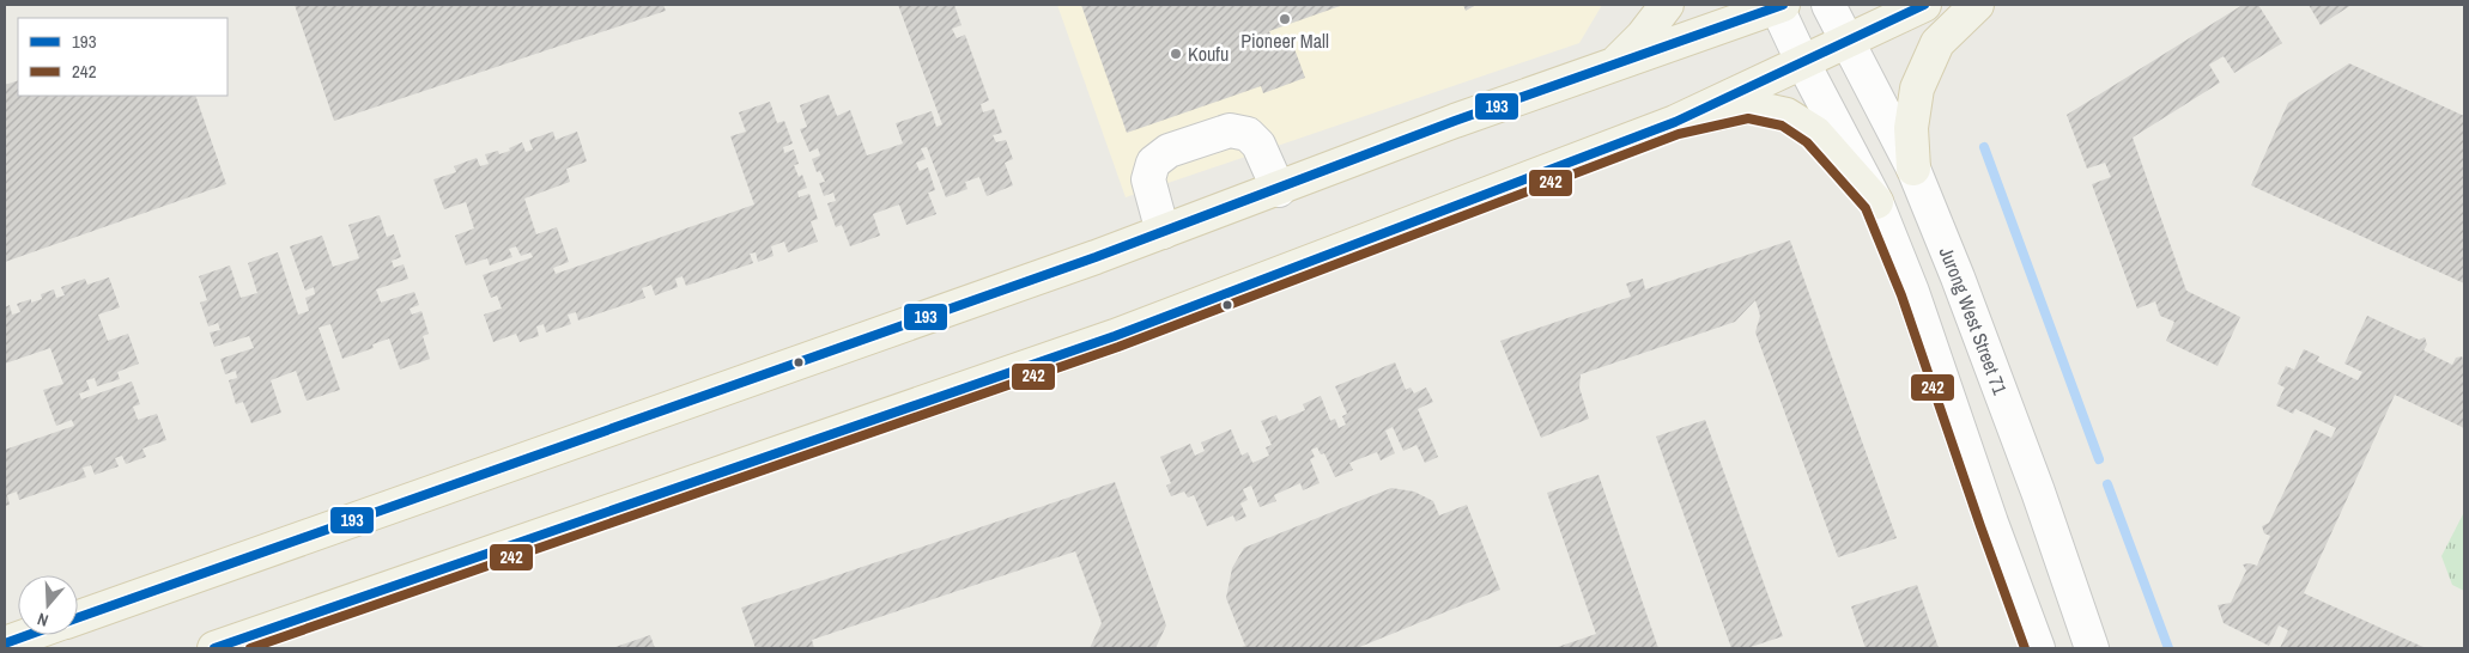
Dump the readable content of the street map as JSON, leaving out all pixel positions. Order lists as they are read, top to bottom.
{
  "streets": {
    "street": ["Jurong West Street 71"]
  },
  "places": ["Pioneer Mall", "Koufu"],
  "lines": ["transit line 193", "transit line 242"],
  "legend": ["193", "242"],
  "north": "bottom"
}
